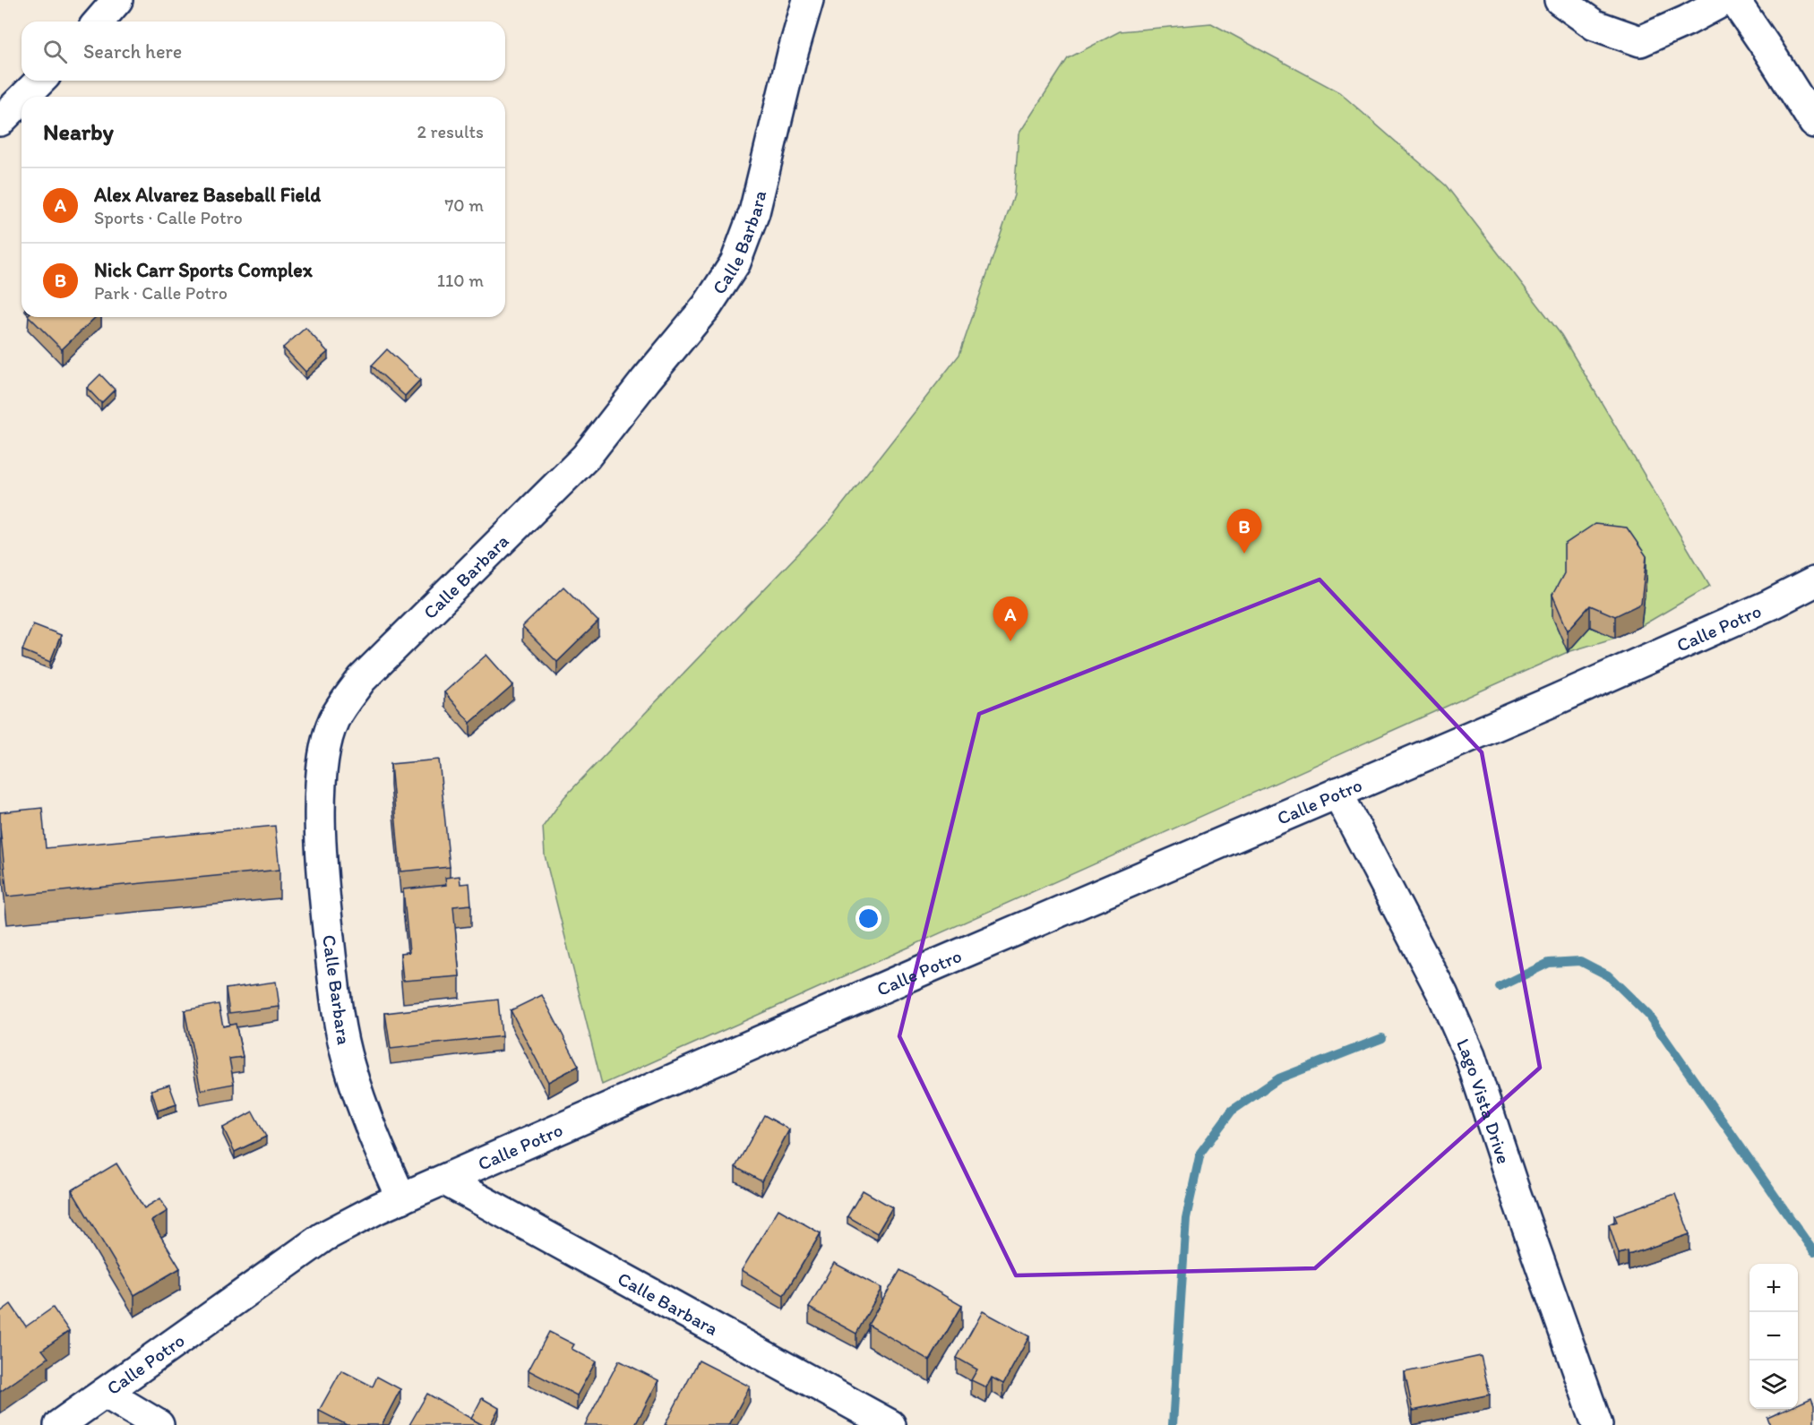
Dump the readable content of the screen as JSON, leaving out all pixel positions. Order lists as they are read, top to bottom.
{
  "streets": {
    "street": ["Calle Barbara", "Calle Potro", "Lago Vista Drive"]
  },
  "crossings": [
    ["Calle Barbara", "Calle Potro"],
    ["Calle Potro", "Lago Vista Drive"]
  ],
  "page": {
    "search": "Search here",
    "heading": ["Nearby", "2 results"],
    "list": [
      {
        "mark": "A",
        "name": "Alex Alvarez Baseball Field",
        "note": "Sports · Calle Potro",
        "value": "70 m"
      },
      {
        "mark": "B",
        "name": "Nick Carr Sports Complex",
        "note": "Park · Calle Potro",
        "value": "110 m"
      }
    ],
    "pins": ["B", "A"],
    "map_buttons": ["+", "−"]
  }
}
